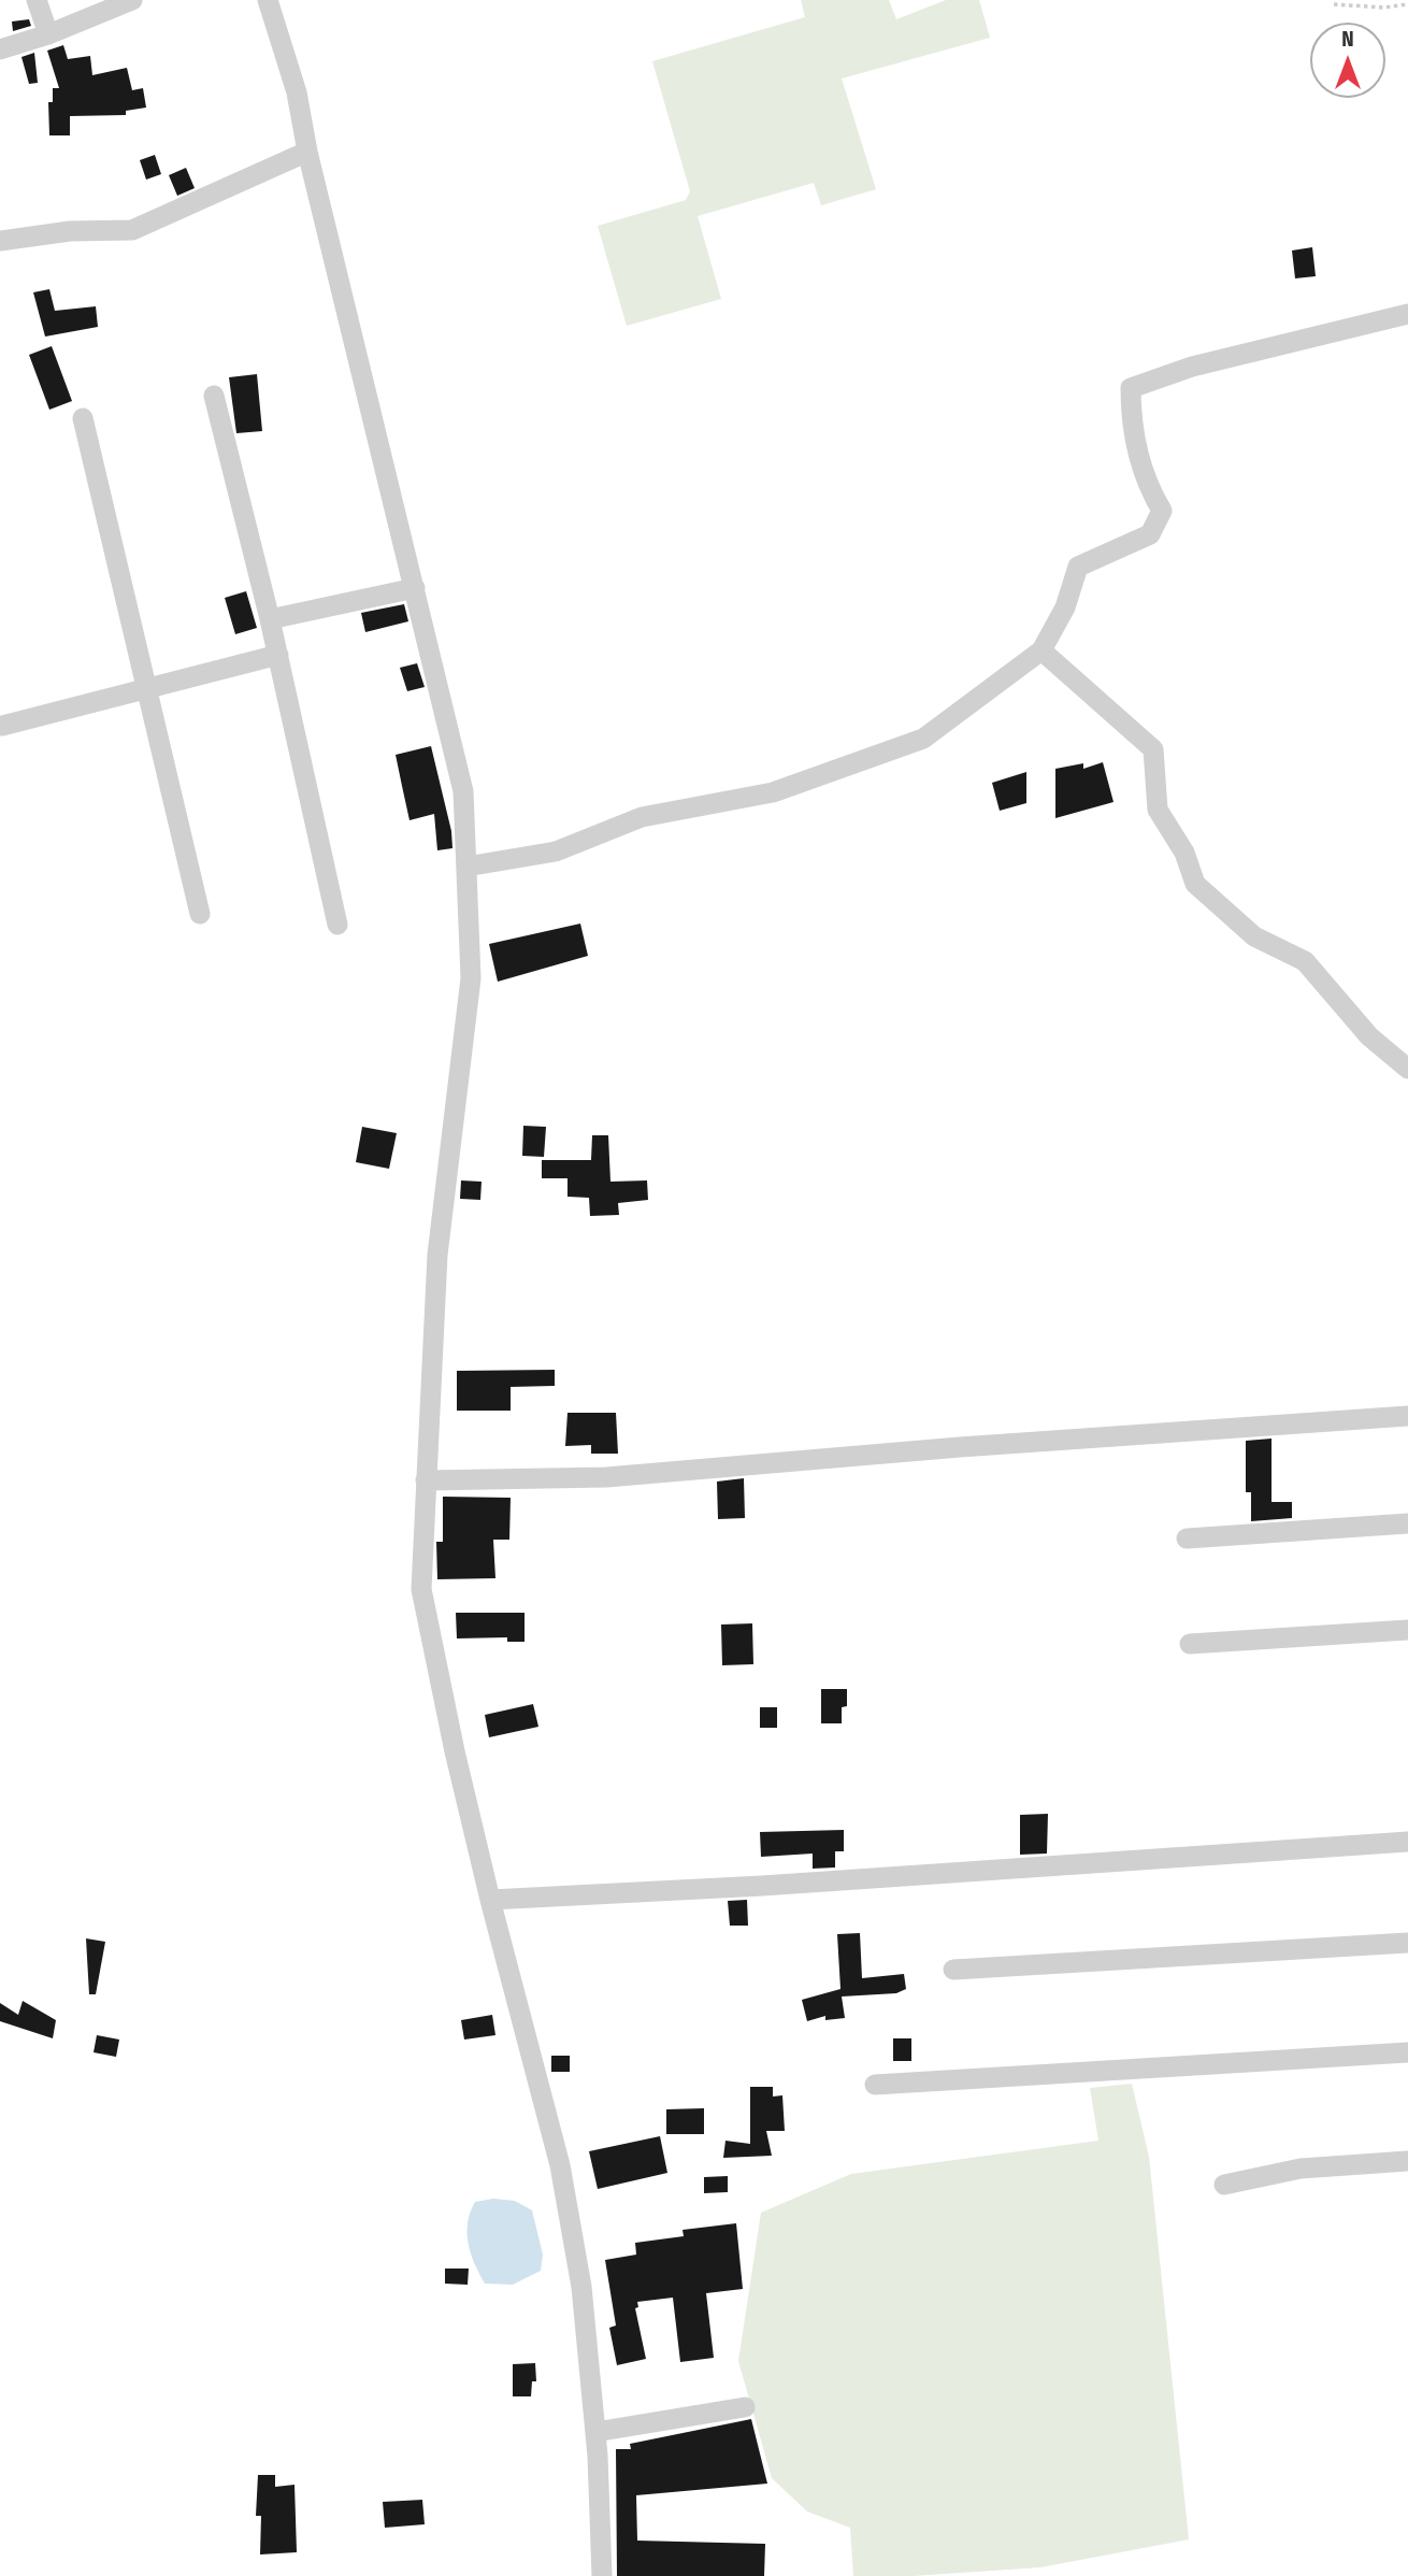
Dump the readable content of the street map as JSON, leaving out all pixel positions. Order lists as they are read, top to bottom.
{
  "north": "top"
}
